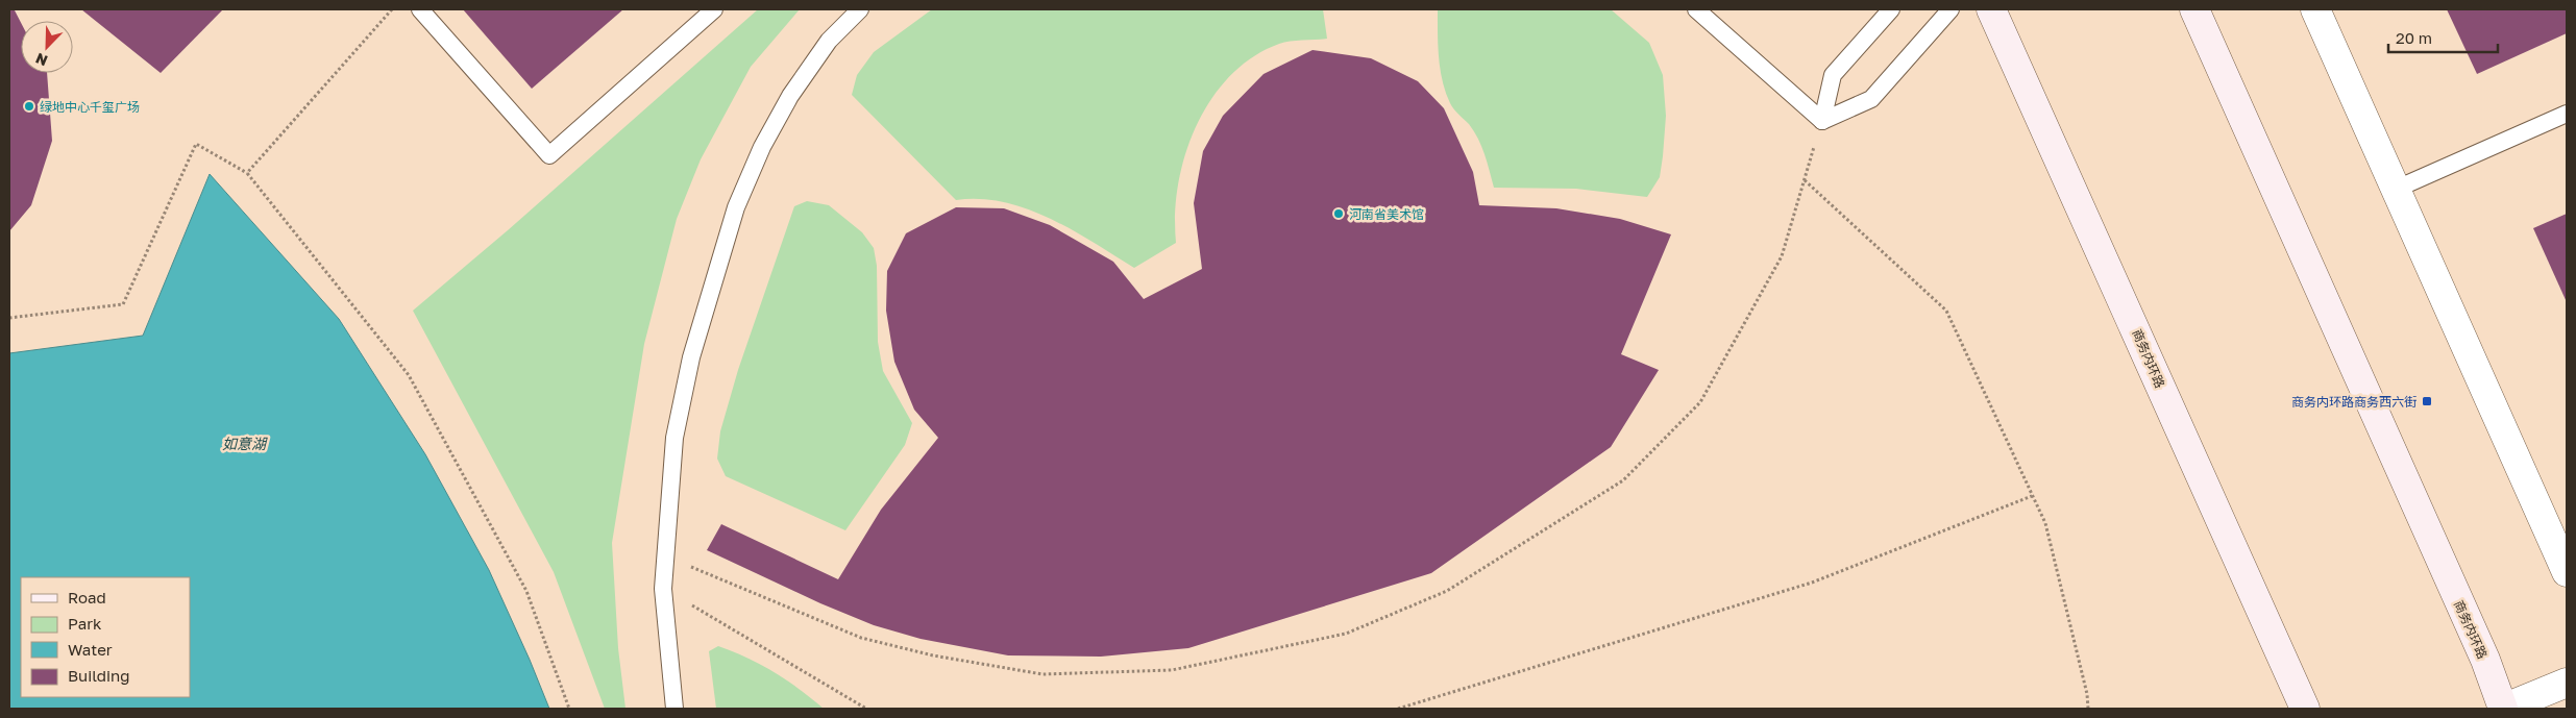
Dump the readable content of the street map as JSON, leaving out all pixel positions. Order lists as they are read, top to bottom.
{
  "streets": {
    "street": ["商务内环路"]
  },
  "water": ["如意湖"],
  "places": {
    "other": ["绿地中心千玺广场", "河南省美术馆"],
    "transit": ["商务内环路商务西六街"]
  },
  "legend": [
    "Road",
    "Park",
    "Water",
    "Building"
  ],
  "scale_bar": "20 m",
  "north": "bottom left"
}
